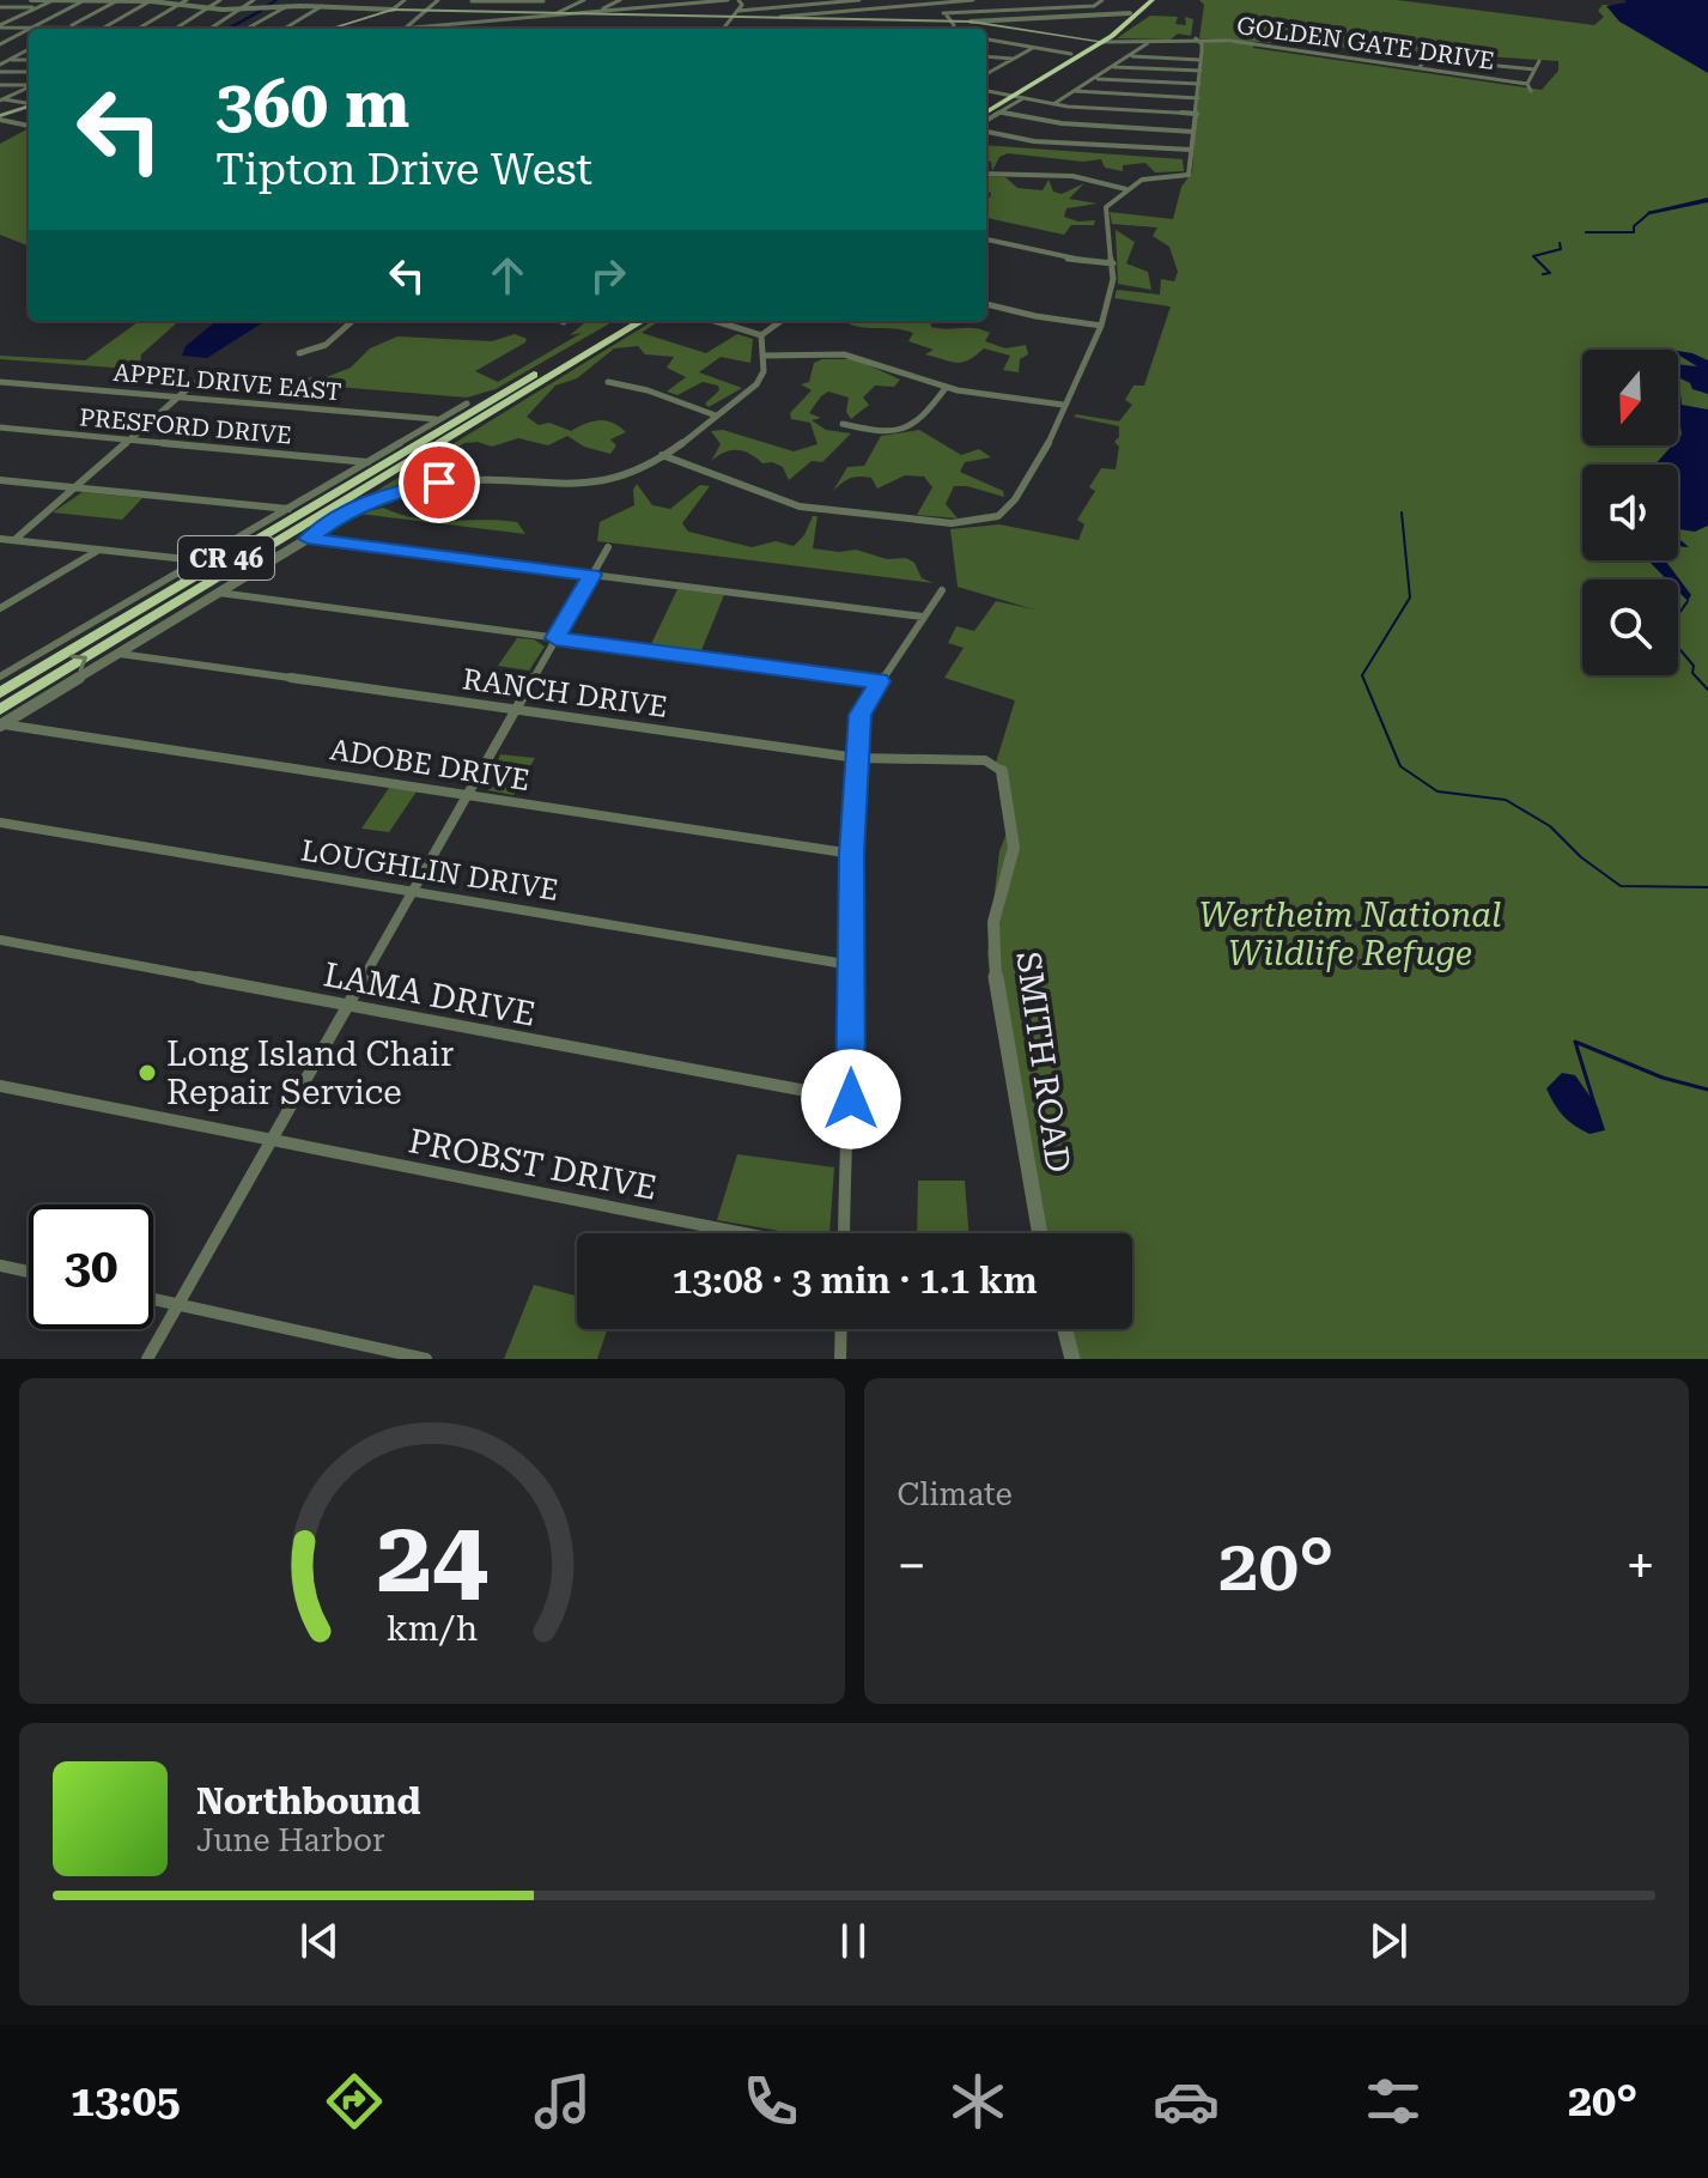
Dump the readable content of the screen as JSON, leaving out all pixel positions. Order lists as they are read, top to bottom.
{
  "streets": {
    "highway": ["CR 46"],
    "street": [
      "GOLDEN GATE DRIVE",
      "APPEL DRIVE EAST",
      "PRESFORD DRIVE",
      "RANCH DRIVE",
      "ADOBE DRIVE",
      "LOUGHLIN DRIVE",
      "LAMA DRIVE",
      "SMITH ROAD",
      "PROBST DRIVE"
    ]
  },
  "crossings": [
    ["APPEL DRIVE EAST", "CR 46"],
    ["RANCH DRIVE", "SMITH ROAD"]
  ],
  "parks": ["Wertheim National Wildlife Refuge"],
  "places": ["Long Island Chair Repair Service"],
  "north": "bottom",
  "page": {
    "turn": ["360 m", "Tipton Drive West"],
    "limit": "30",
    "trip": "13:08 · 3 min · 1.1 km",
    "tile": "Climate",
    "heat": ["−", "20°", "+"],
    "song": ["Northbound", "June Harbor"],
    "tabs": ["13:05", "20°"],
    "gauge": ["24", "km/h"]
  }
}
